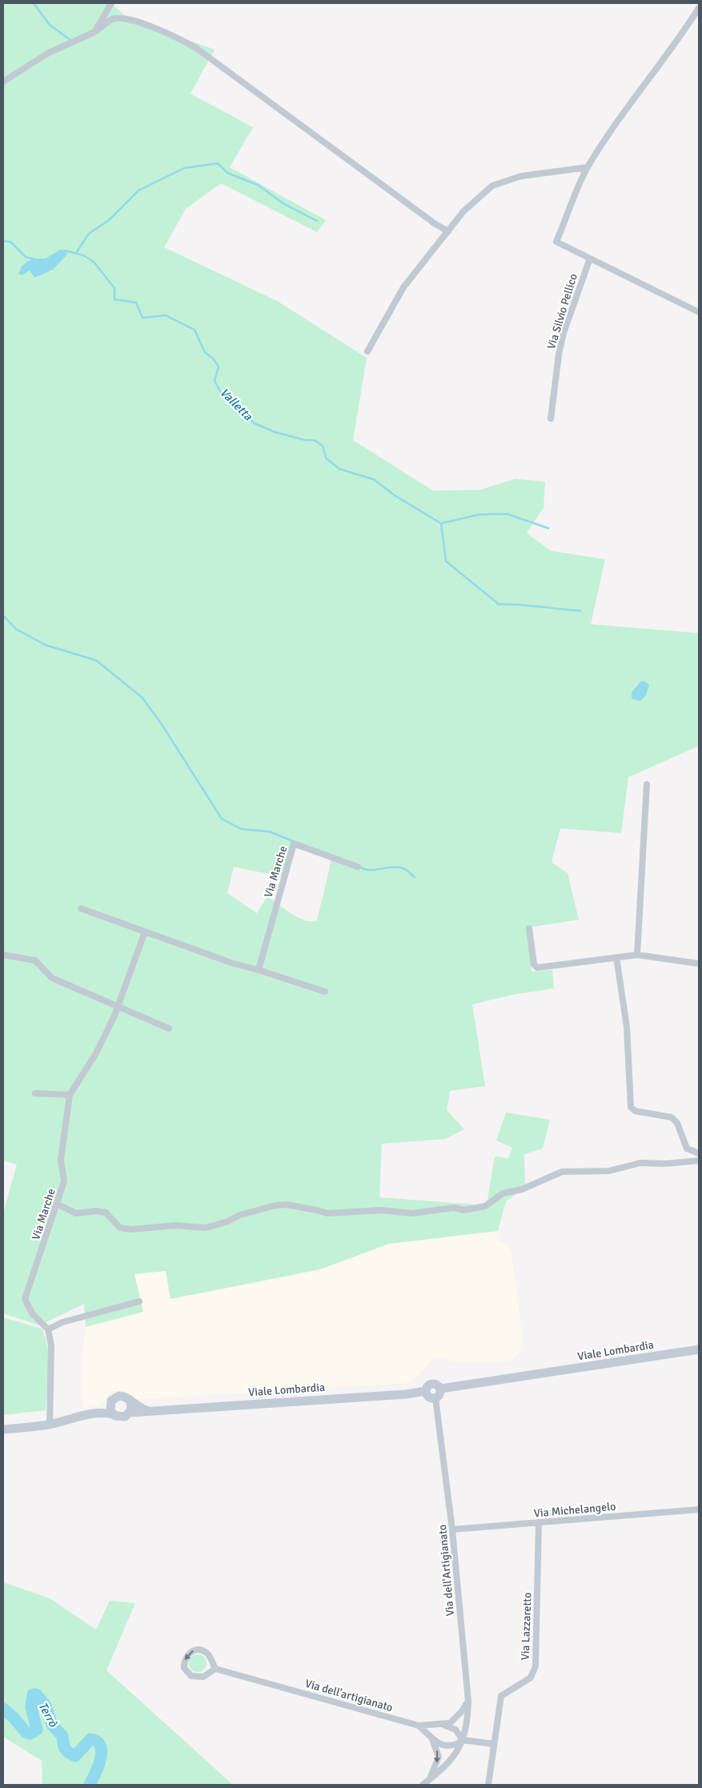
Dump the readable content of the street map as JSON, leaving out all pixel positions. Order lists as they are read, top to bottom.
{
  "streets": {
    "main road": ["Viale Lombardia"],
    "street": [
      "Via Silvio Pellico",
      "Via Marche",
      "Via Michelangelo",
      "Via dell'Artigianato",
      "Via Lazzaretto",
      "Via dell'artigianato"
    ]
  },
  "crossings": [
    ["Viale Lombardia", "Via dell'Artigianato"],
    ["Via Michelangelo", "Via dell'Artigianato"],
    ["Via Michelangelo", "Via Lazzaretto"]
  ],
  "water": ["Valletta", "Terrò"]
}
